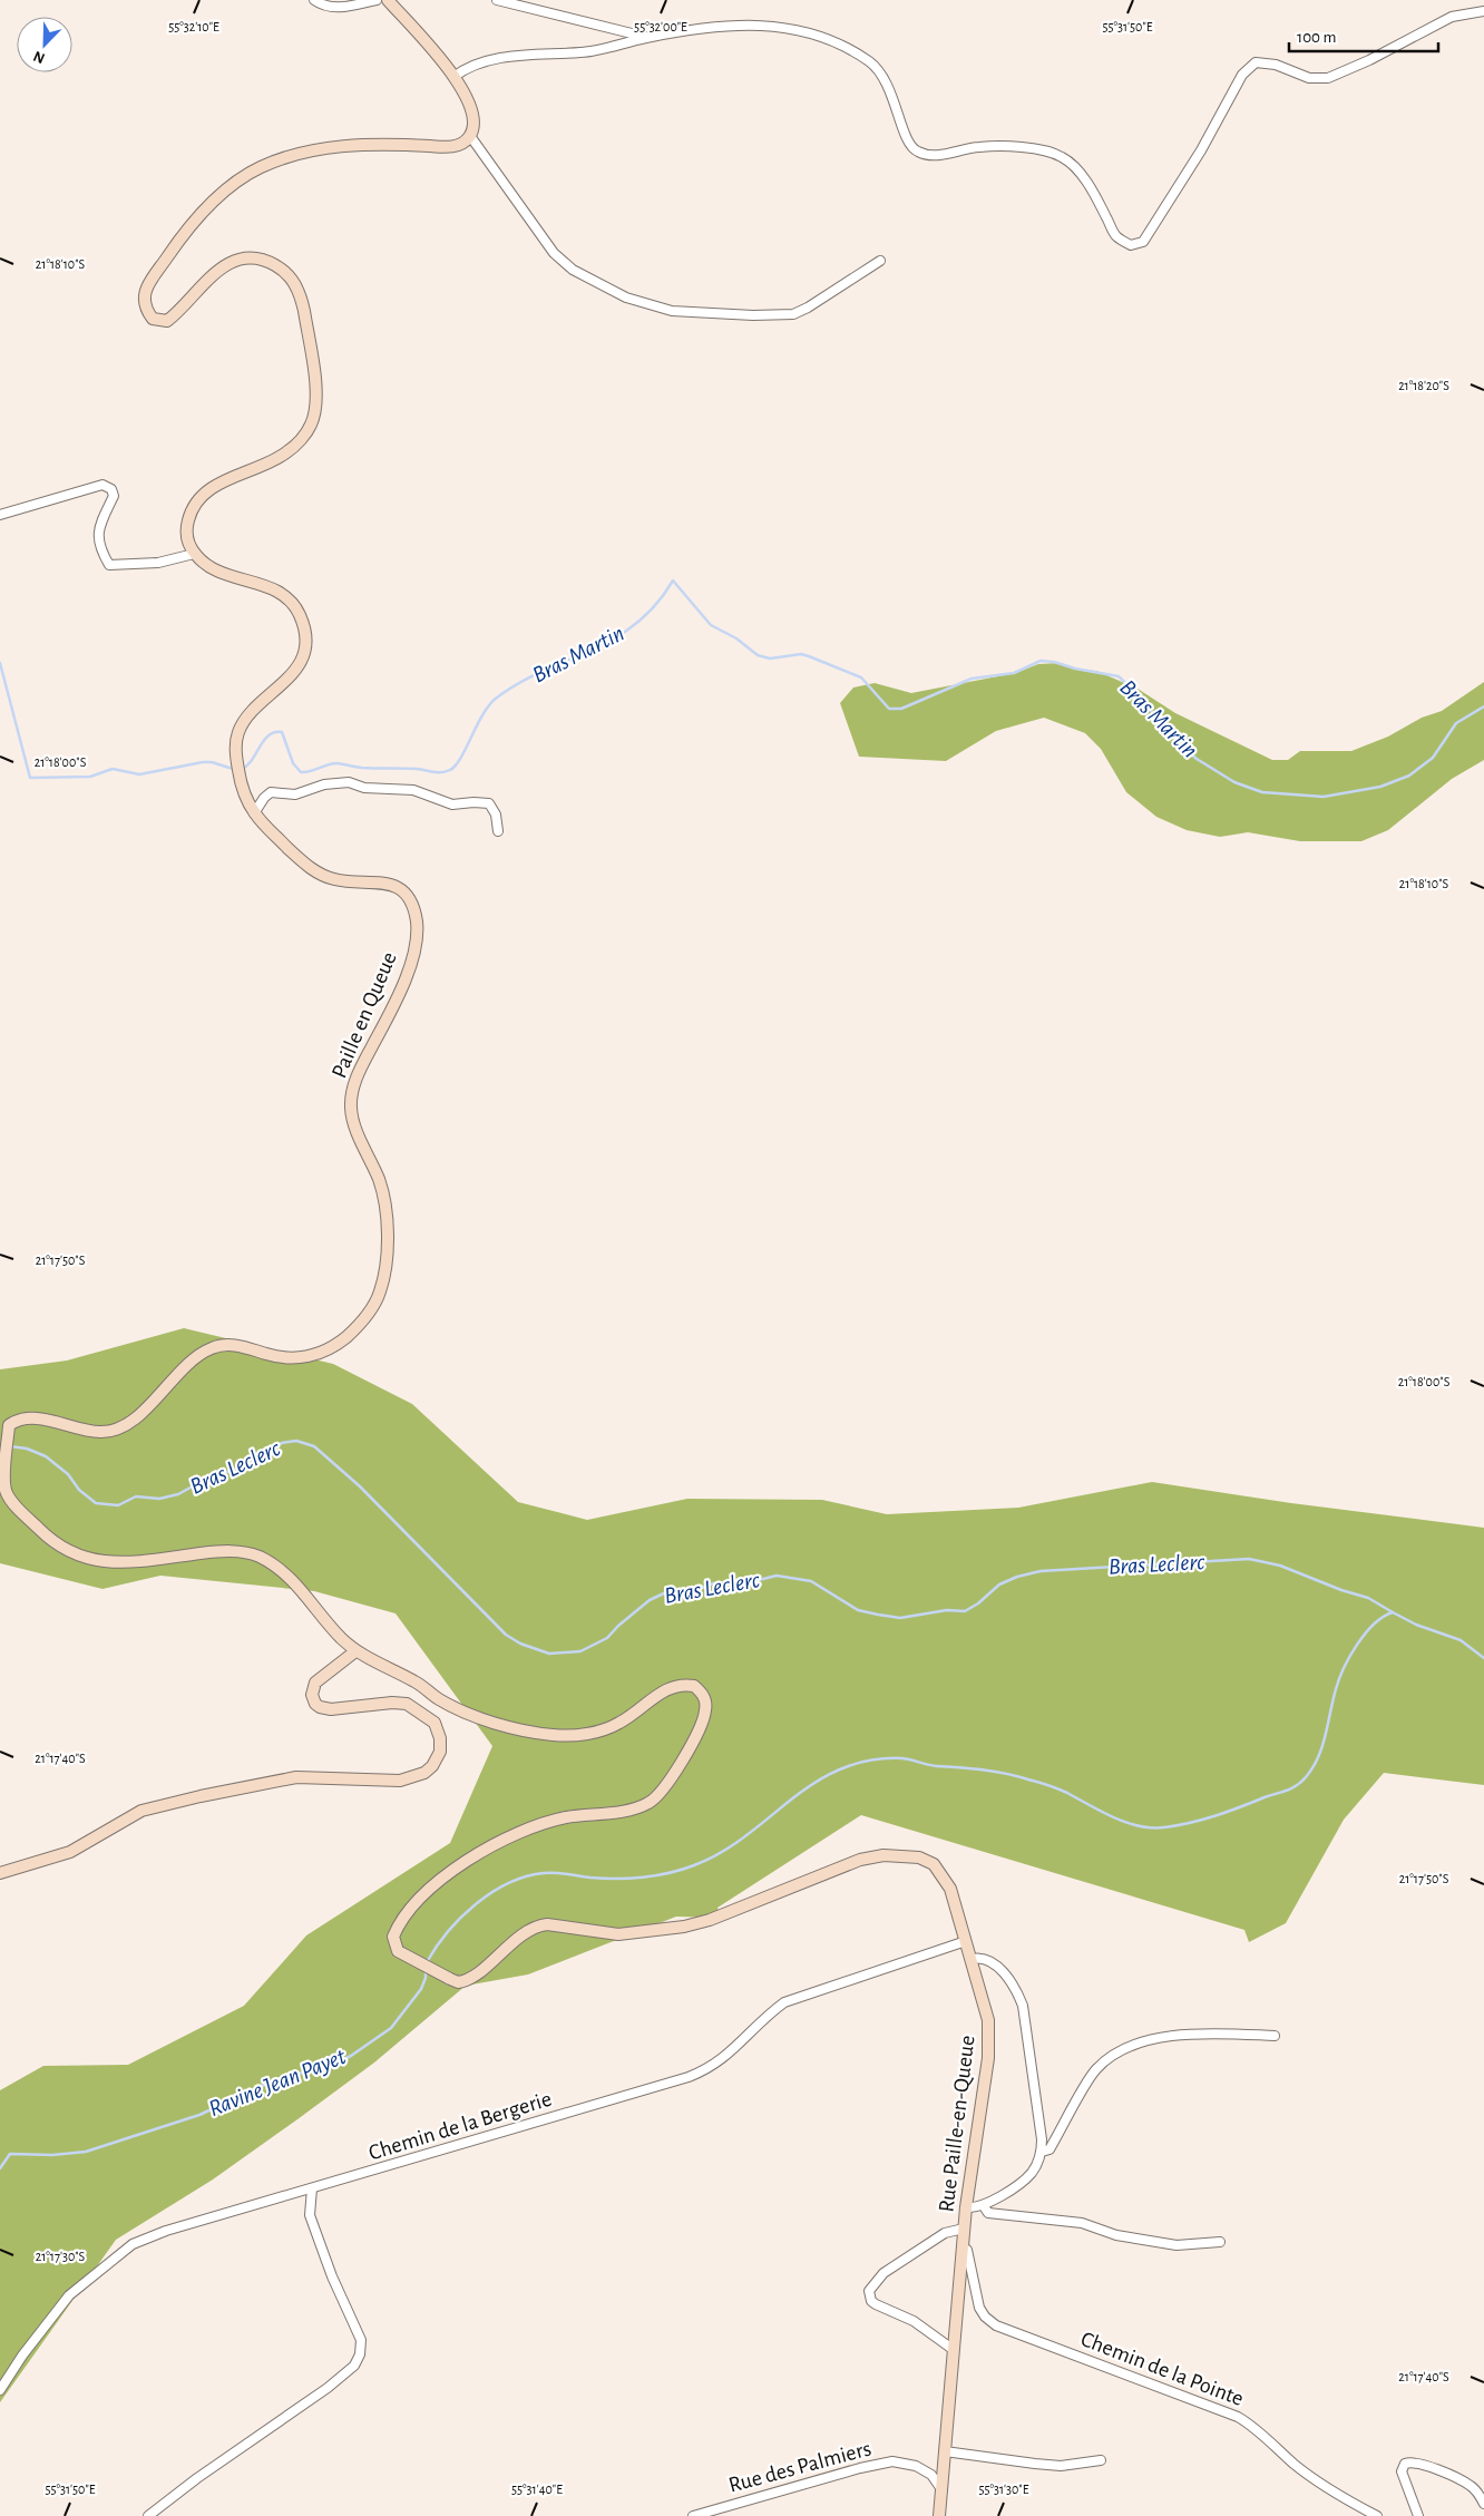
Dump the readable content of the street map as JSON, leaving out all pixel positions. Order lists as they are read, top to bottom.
{
  "streets": {
    "main road": ["Paille en Queue", "Rue Paille-en-Queue"],
    "street": ["Chemin de la Bergerie", "Chemin de la Pointe", "Rue des Palmiers"]
  },
  "crossings": [
    ["Paille en Queue", "Rue Paille-en-Queue"],
    ["Rue Paille-en-Queue", "Chemin de la Bergerie"],
    ["Rue Paille-en-Queue", "Chemin de la Pointe"],
    ["Rue Paille-en-Queue", "Rue des Palmiers"]
  ],
  "water": ["Bras Martin", "Bras Leclerc", "Ravine Jean Payet"],
  "scale_bar": "100 m",
  "north": "bottom left",
  "coordinates": [
    "55°32'00\"E",
    "55°31'50\"E",
    "55°32'10\"E",
    "21°18'10\"S",
    "21°18'20\"S",
    "21°18'00\"S",
    "21°17'50\"S",
    "21°17'40\"S",
    "21°17'30\"S",
    "55°31'40\"E",
    "55°31'30\"E"
  ]
}
